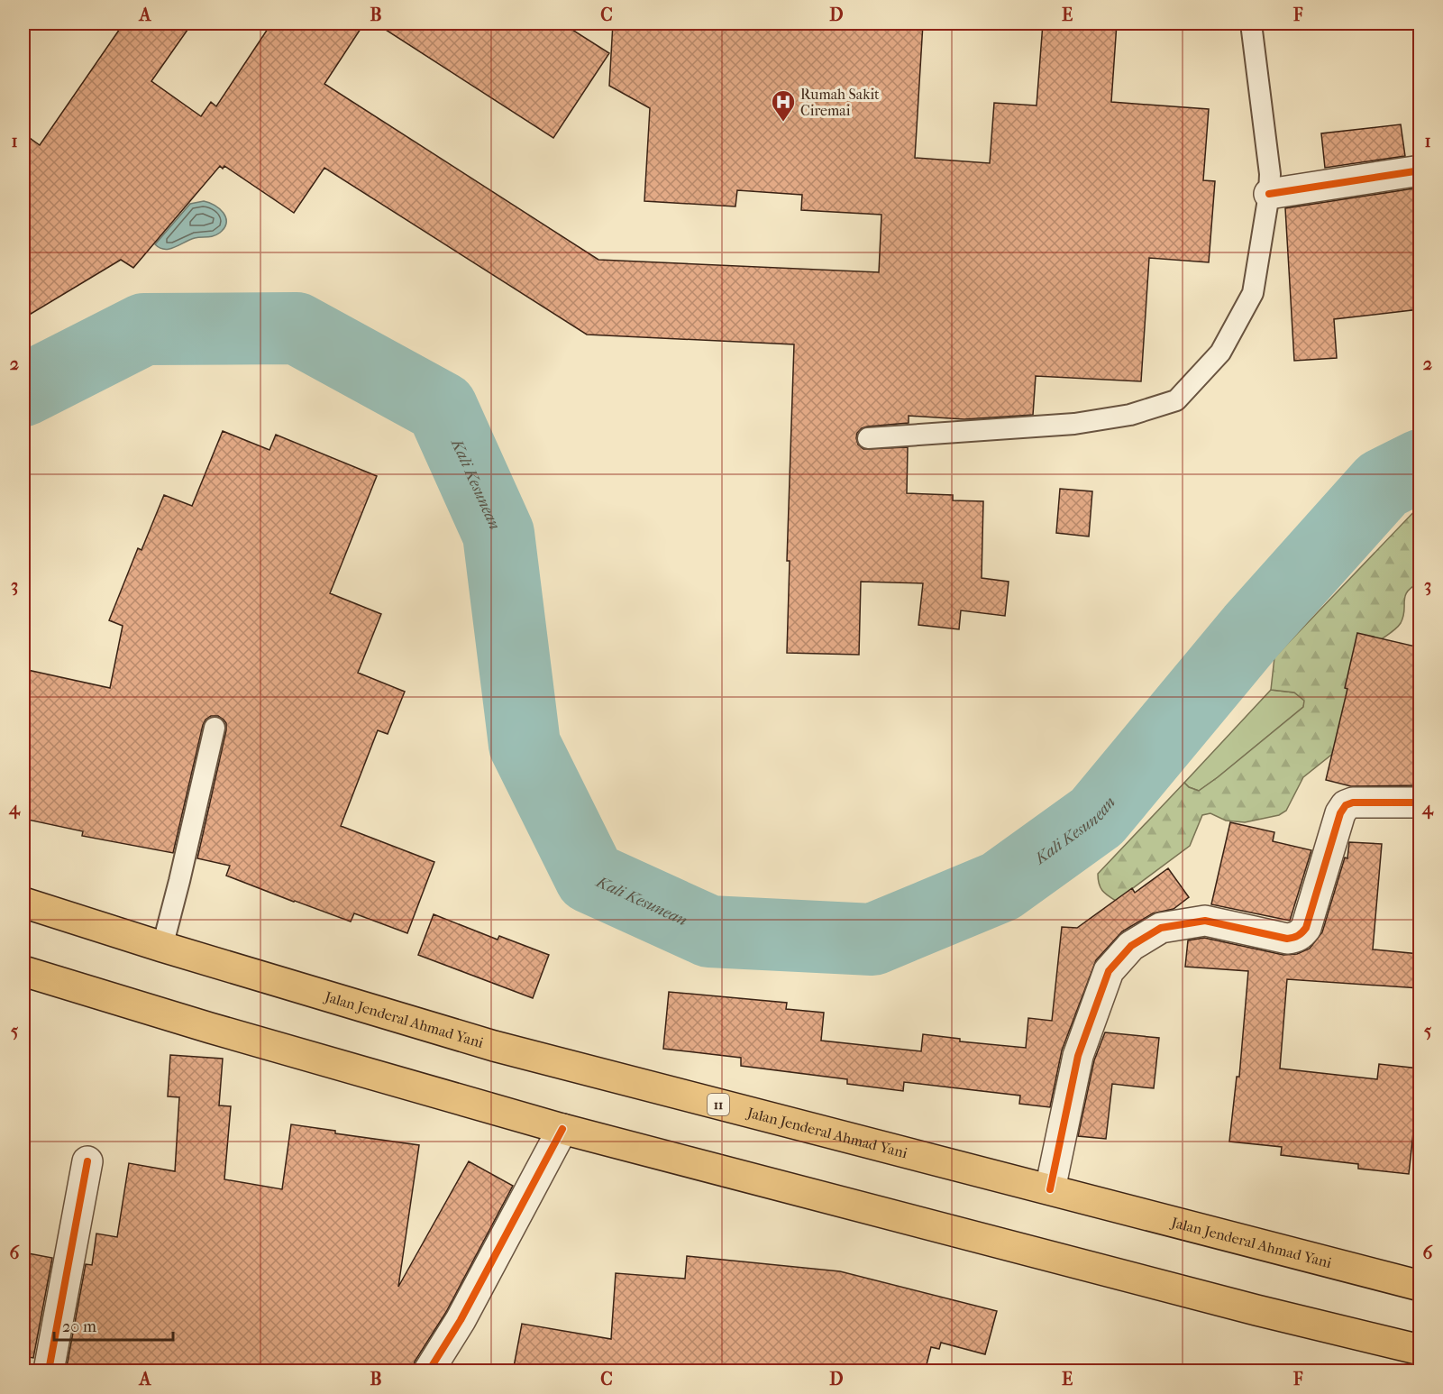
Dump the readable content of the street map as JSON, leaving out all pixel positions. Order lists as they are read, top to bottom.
{
  "streets": {
    "highway": ["Jalan Jenderal Ahmad Yani", "11"]
  },
  "water": ["Kali Kesunean"],
  "places": {
    "hospital": ["Rumah Sakit Ciremai"]
  },
  "scale_bar": "20 m",
  "grid": {
    "columns": [
      "A",
      "B",
      "C",
      "D",
      "E",
      "F"
    ],
    "rows": [
      "1",
      "2",
      "3",
      "4",
      "5",
      "6"
    ]
  }
}
